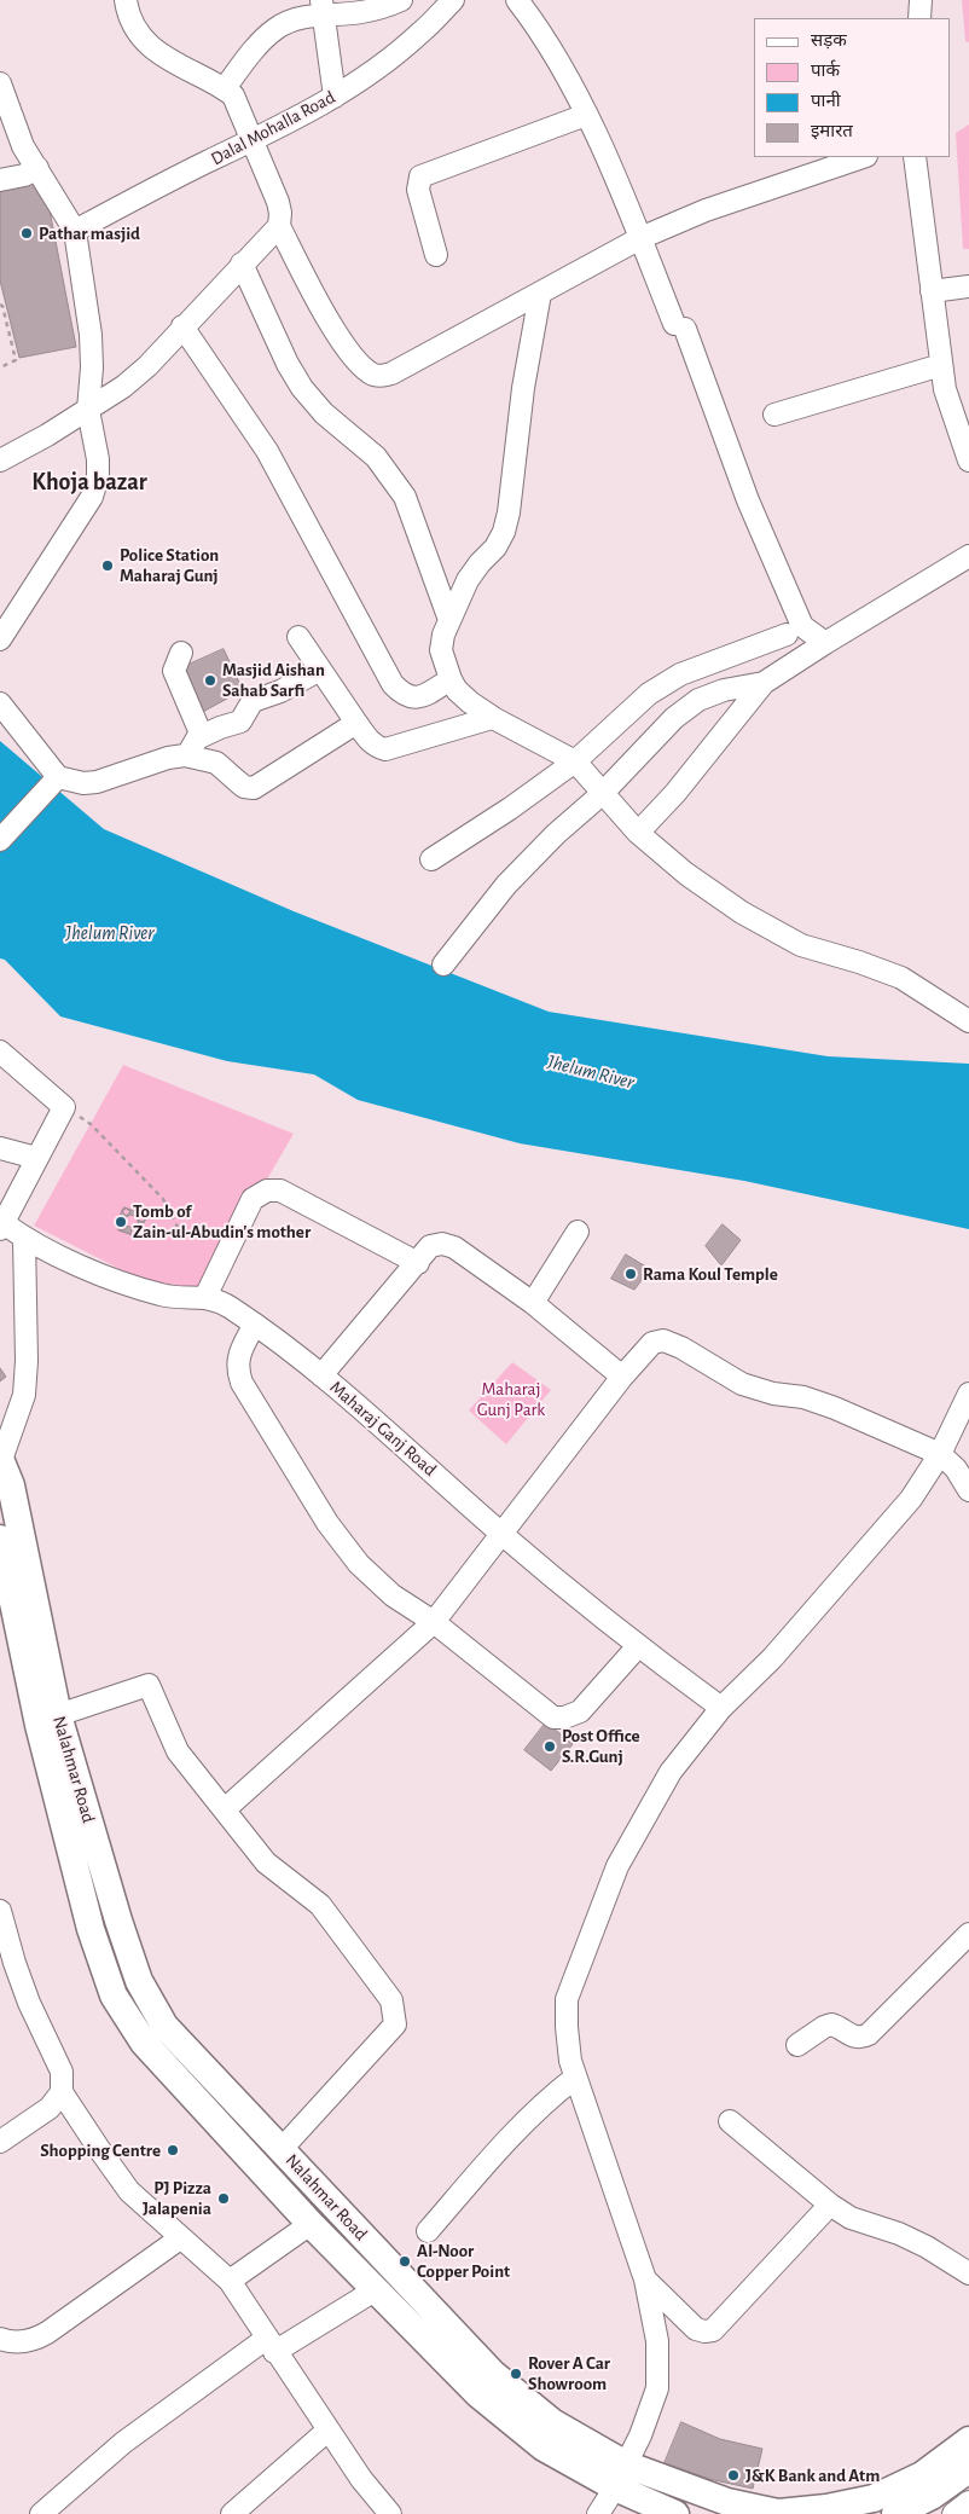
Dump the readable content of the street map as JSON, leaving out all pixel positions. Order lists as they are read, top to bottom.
{
  "streets": {
    "main road": ["Nalahmar Road"],
    "street": ["Dalal Mohalla Road", "Maharaj Ganj Road"]
  },
  "districts": ["Khoja bazar"],
  "water": ["Jhelum River"],
  "parks": ["Maharaj Gunj Park"],
  "places": [
    "Pathar masjid",
    "Police Station Maharaj Gunj",
    "Masjid Aishan Sahab Sarfi",
    "Tomb of Zain-ul-Abudin's mother",
    "Rama Koul Temple",
    "Post Office S.R.Gunj",
    "Shopping Centre",
    "PJ Pizza Jalapenia",
    "Al-Noor Copper Point",
    "Rover A Car Showroom",
    "J&K Bank and Atm"
  ],
  "legend": [
    "सड़क",
    "पार्क",
    "पानी",
    "इमारत"
  ]
}
